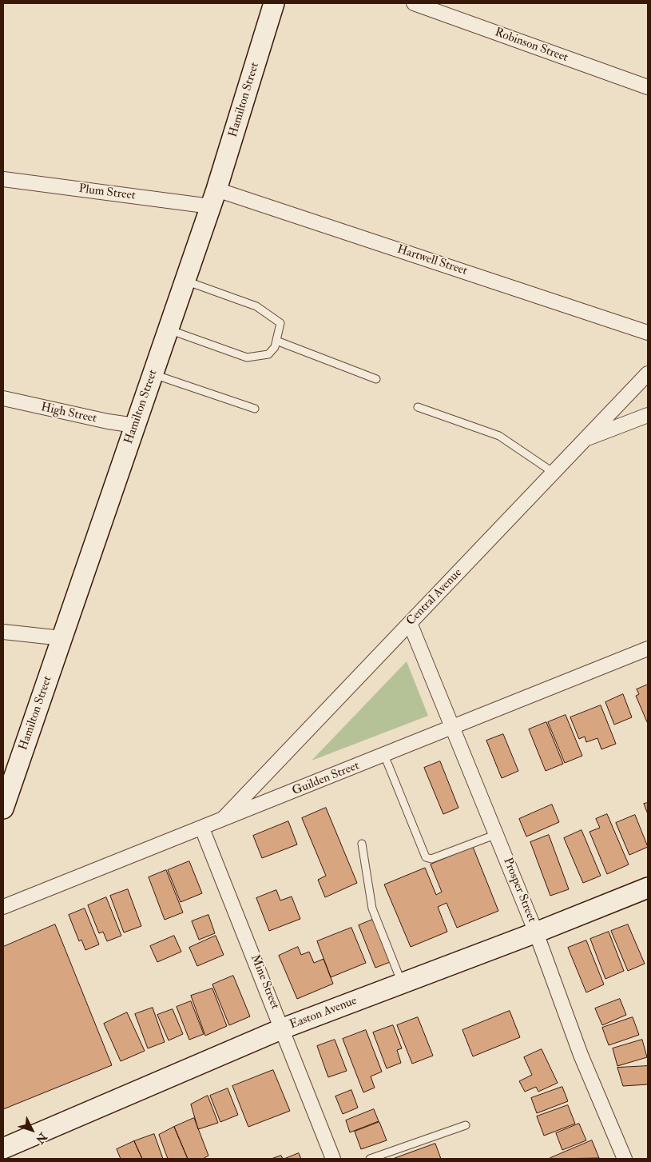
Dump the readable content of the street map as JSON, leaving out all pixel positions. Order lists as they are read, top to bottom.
{
  "streets": {
    "street": [
      "Robinson Street",
      "Hamilton Street",
      "Plum Street",
      "Hartwell Street",
      "High Street",
      "Central Avenue",
      "Guilden Street",
      "Prosper Street",
      "Mine Street",
      "Easton Avenue"
    ]
  },
  "crossings": [
    ["Hamilton Street", "Plum Street"],
    ["Hamilton Street", "Hartwell Street"],
    ["Hamilton Street", "High Street"],
    ["Plum Street", "Hartwell Street"],
    ["Central Avenue", "Guilden Street"],
    ["Central Avenue", "Prosper Street"],
    ["Guilden Street", "Prosper Street"],
    ["Guilden Street", "Mine Street"],
    ["Prosper Street", "Easton Avenue"],
    ["Mine Street", "Easton Avenue"]
  ],
  "north": "bottom right"
}
